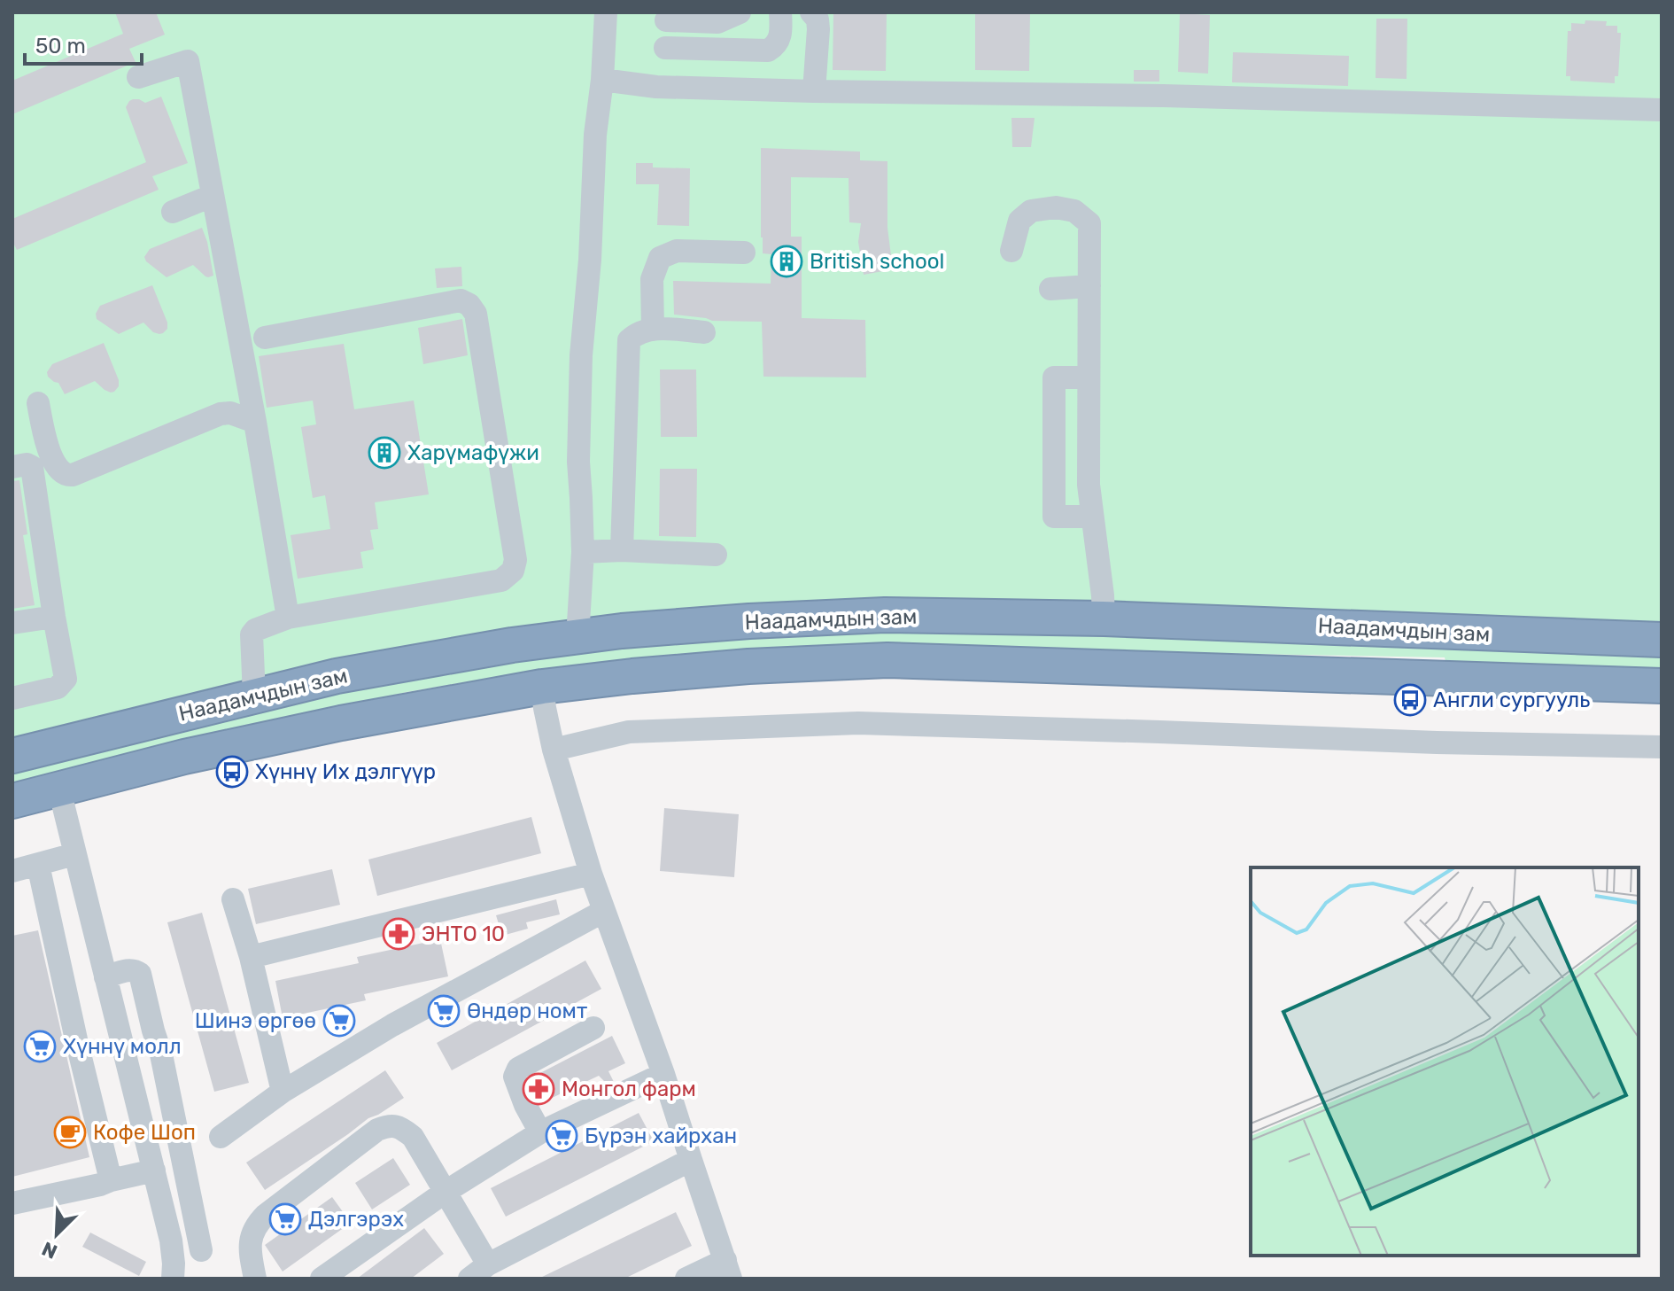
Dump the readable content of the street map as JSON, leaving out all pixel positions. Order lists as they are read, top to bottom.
{
  "streets": {
    "highway": ["Наадамчдын зам"]
  },
  "places": {
    "building": ["British school", "Харүмафүжи"],
    "bus stop": ["Англи сургууль", "Хүннү Их дэлгүүр"],
    "pharmacy": ["ЭНТО 10", "Монгол фарм"],
    "supermarket": [
      "Өндөр номт",
      "Шинэ өргөө",
      "Хүннү молл",
      "Бүрэн хайрхан",
      "Дэлгэрэх"
    ],
    "cafe": ["Кофе Шоп"]
  },
  "scale_bar": "50 m",
  "north": "bottom left"
}
